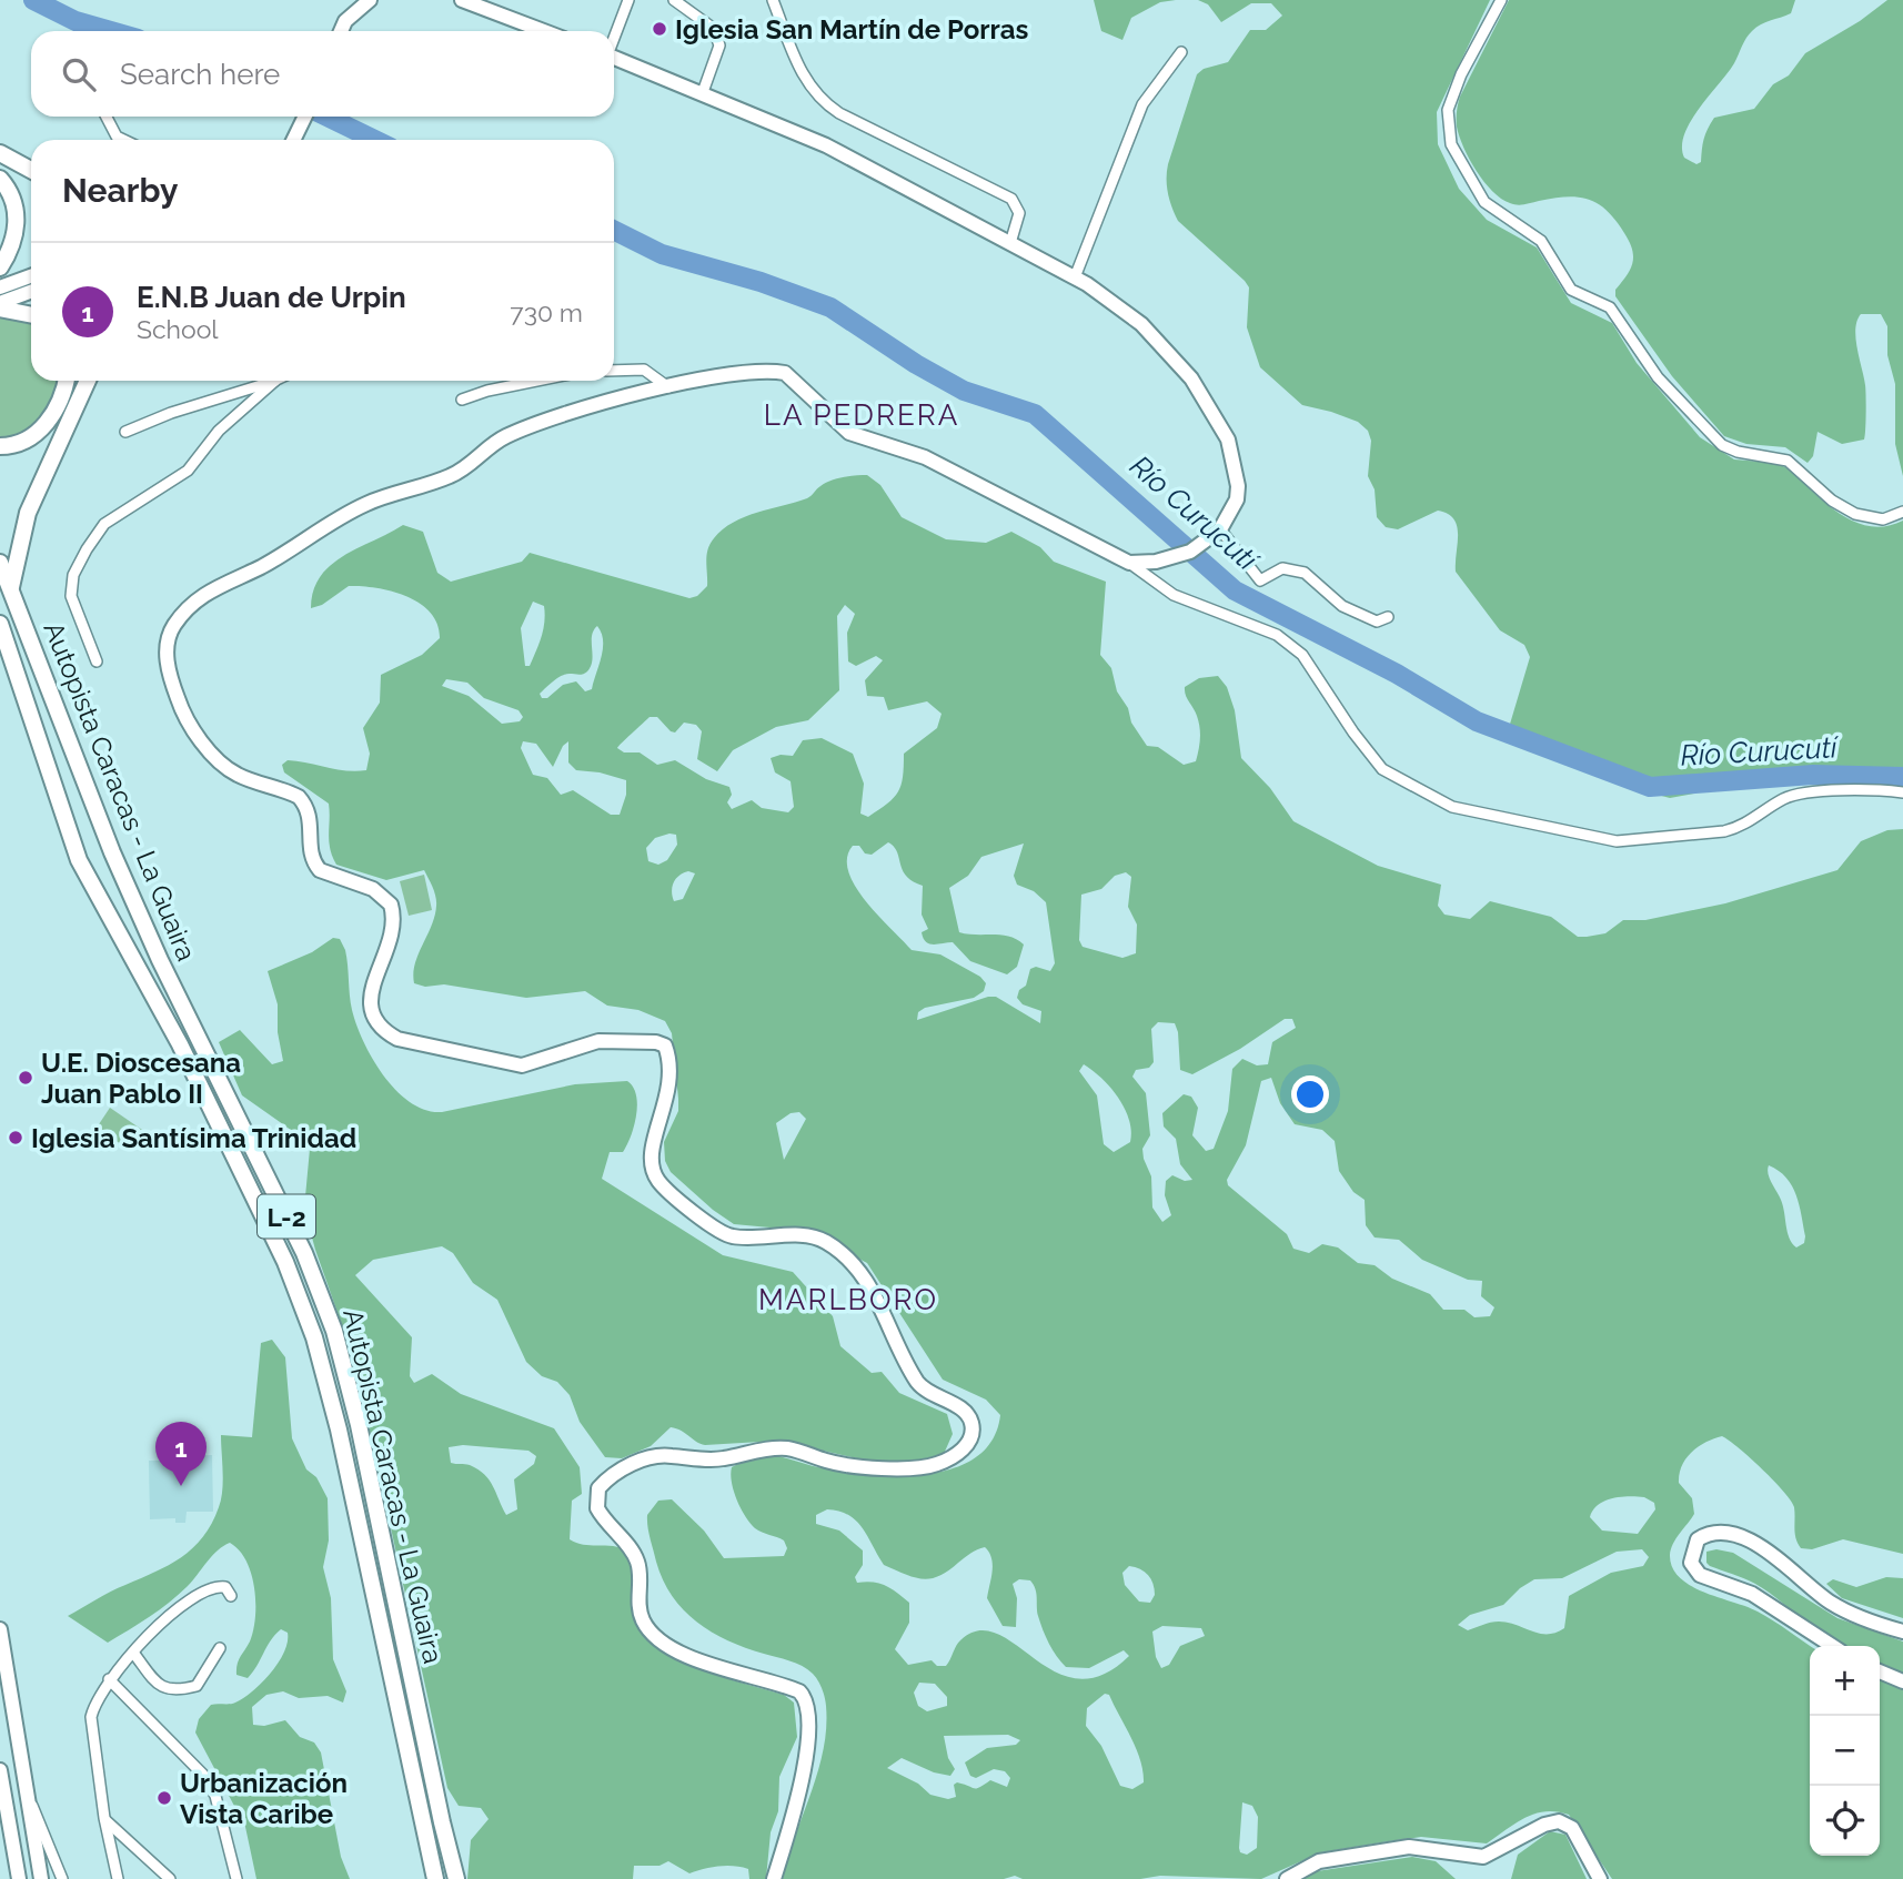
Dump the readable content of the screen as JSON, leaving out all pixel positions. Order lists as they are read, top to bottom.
{
  "streets": {
    "main road": ["Autopista Caracas - La Guaira", "L-2"]
  },
  "districts": ["LA PEDRERA", "MARLBORO"],
  "water": ["Río Curucutí"],
  "places": [
    "Iglesia San Martín de Porras",
    "U.E. Dioscesana Juan Pablo II",
    "Iglesia Santísima Trinidad",
    "Urbanización Vista Caribe"
  ],
  "page": {
    "search": "Search here",
    "heading": "Nearby",
    "list": [
      {
        "mark": "1",
        "name": "E.N.B Juan de Urpin",
        "note": "School",
        "value": "730 m"
      }
    ],
    "pins": "1",
    "map_buttons": ["+", "−"]
  }
}
